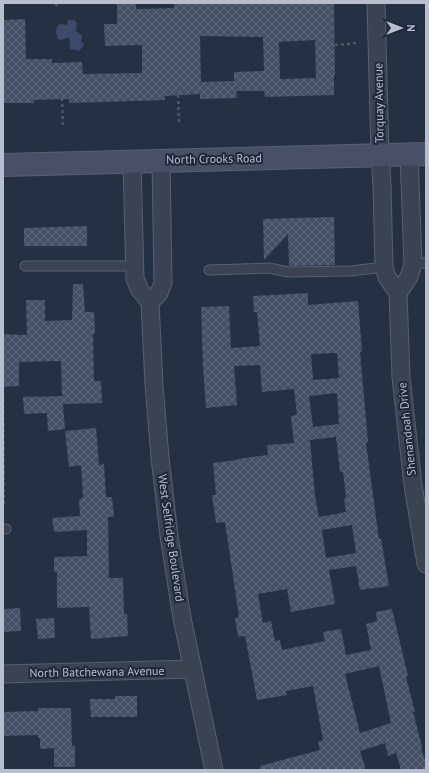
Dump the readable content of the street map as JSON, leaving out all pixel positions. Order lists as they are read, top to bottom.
{
  "streets": {
    "main road": ["North Crooks Road"],
    "street": [
      "Torquay Avenue",
      "Shenandoah Drive",
      "West Selfridge Boulevard",
      "North Batchewana Avenue"
    ]
  },
  "crossings": [
    ["Torquay Avenue", "North Crooks Road"],
    ["West Selfridge Boulevard", "North Batchewana Avenue"]
  ],
  "north": "right"
}
